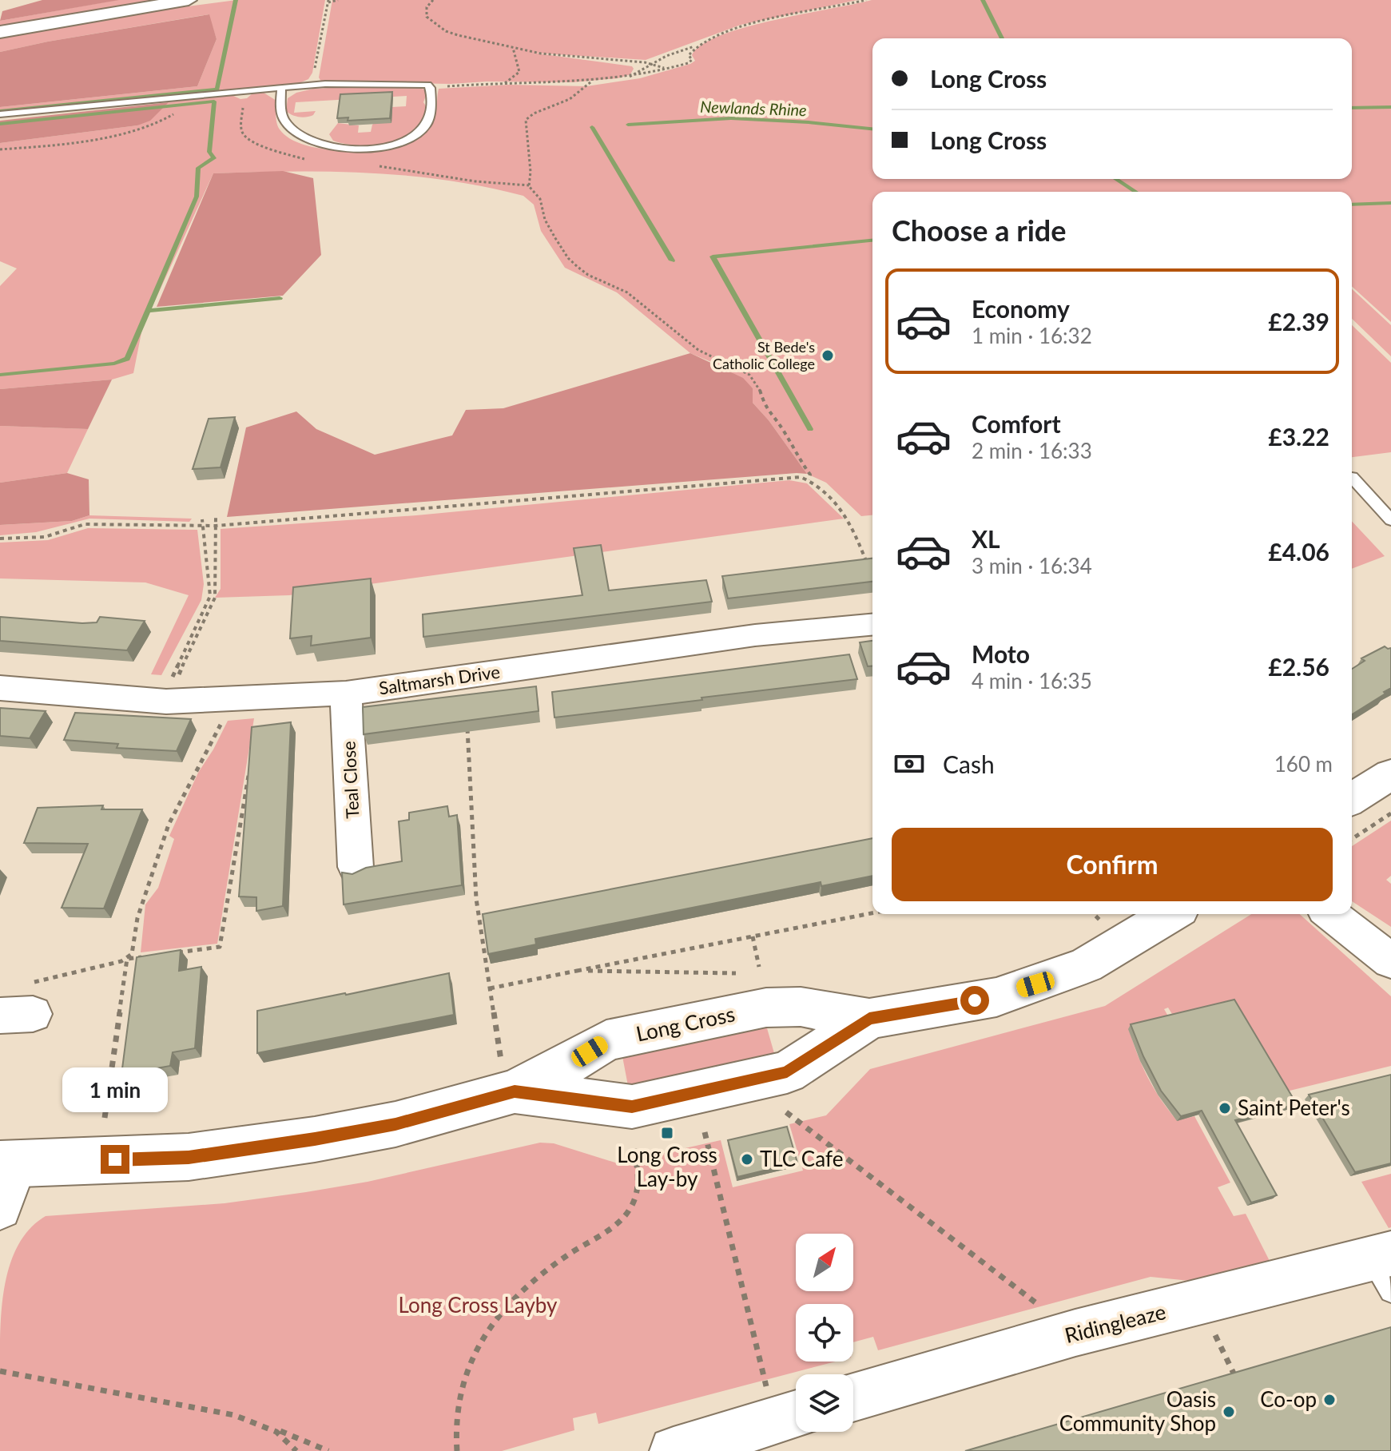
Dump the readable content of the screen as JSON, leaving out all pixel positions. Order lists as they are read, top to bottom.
{
  "streets": {
    "main road": ["Long Cross"],
    "street": ["Saltmarsh Drive", "Teal Close", "Ridingleaze"]
  },
  "crossings": [
    ["Saltmarsh Drive", "Teal Close"]
  ],
  "water": ["Newlands Rhine"],
  "parks": ["Long Cross Layby"],
  "places": {
    "other": [
      "St Bede's Catholic College",
      "Saint Peter's",
      "TLC Cafe",
      "Co-op",
      "Oasis Community Shop"
    ],
    "transit": ["Long Cross Lay-by"]
  },
  "north": "top right",
  "page": {
    "banner": ["Long Cross", "Long Cross"],
    "heading": "Choose a ride",
    "list": [
      {
        "name": "Economy",
        "note": "1 min · 16:32",
        "value": "£2.39"
      },
      {
        "name": "Comfort",
        "note": "2 min · 16:33",
        "value": "£3.22"
      },
      {
        "name": "XL",
        "note": "3 min · 16:34",
        "value": "£4.06"
      },
      {
        "name": "Moto",
        "note": "4 min · 16:35",
        "value": "£2.56"
      }
    ],
    "pay": ["Cash", "160 m"],
    "buttons": "Confirm",
    "bubble": "1 min"
  }
}
